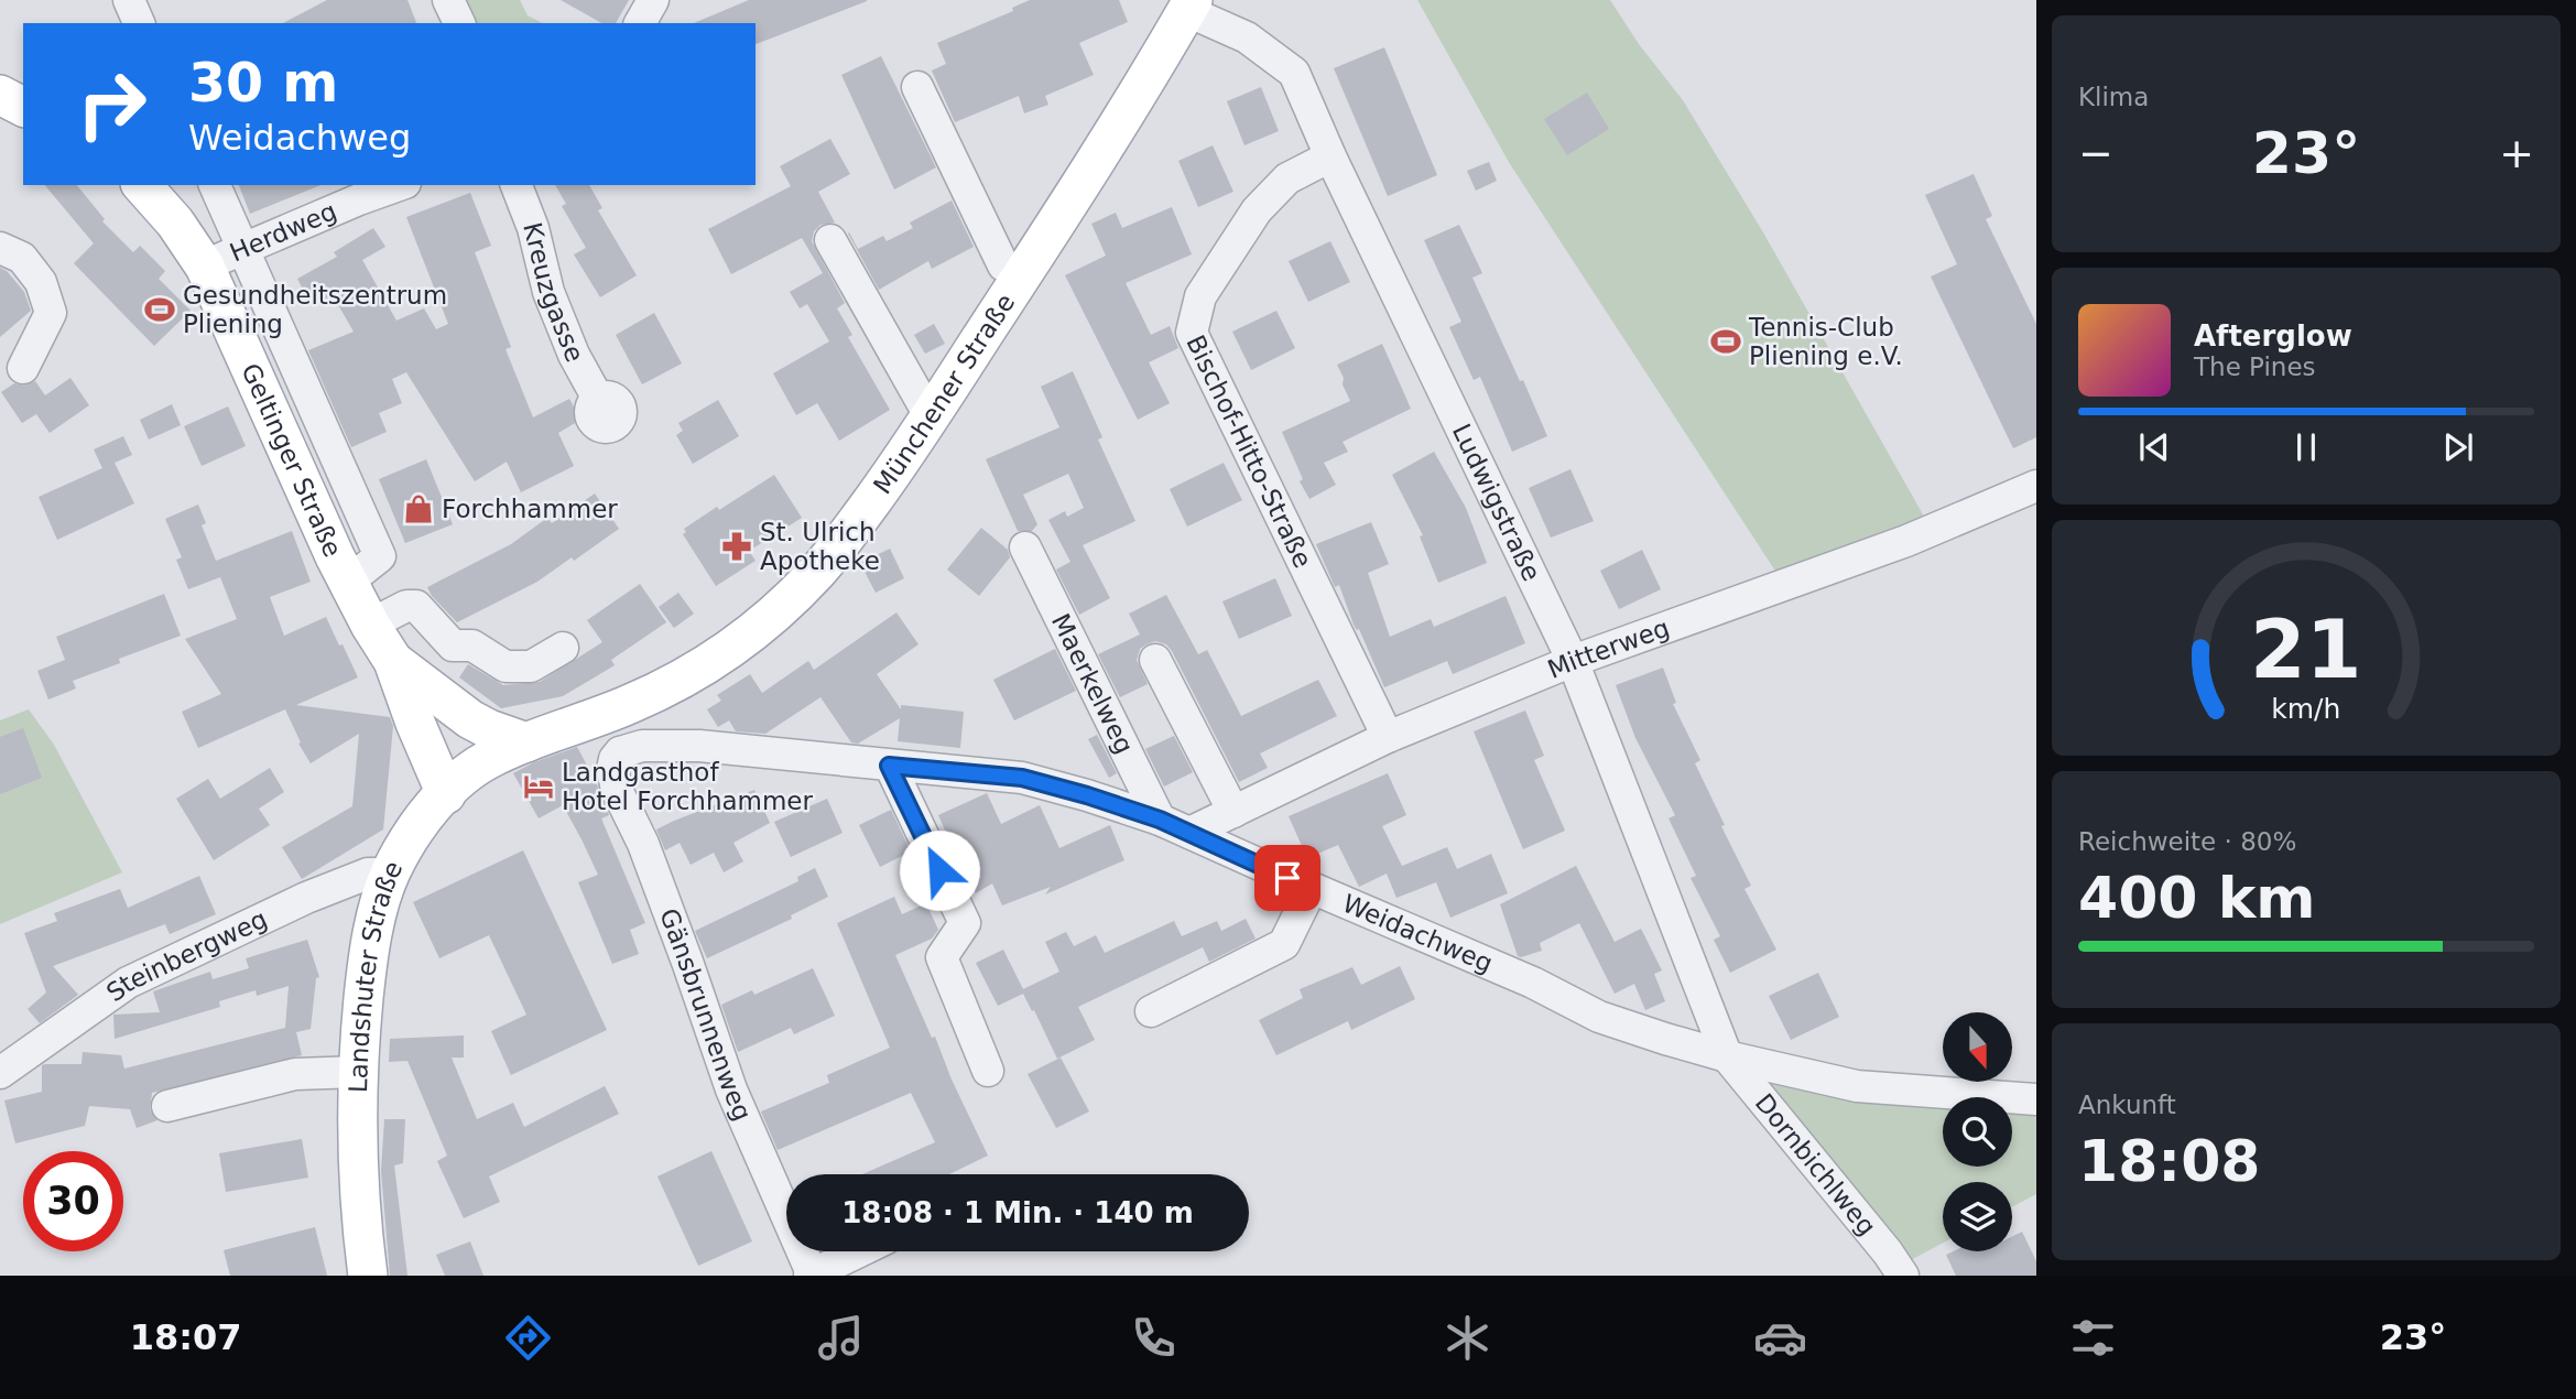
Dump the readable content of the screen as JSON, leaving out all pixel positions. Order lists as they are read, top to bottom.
{
  "streets": {
    "main road": ["Münchener Straße", "Geltinger Straße", "Landshuter Straße"],
    "street": [
      "Herdweg",
      "Kreuzgasse",
      "Bischof-Hitto-Straße",
      "Ludwigstraße",
      "Mitterweg",
      "Maerkelweg",
      "Weidachweg",
      "Steinbergweg",
      "Gänsbrunnenweg",
      "Dornbichlweg"
    ]
  },
  "crossings": [
    ["Herdweg", "Geltinger Straße"],
    ["Münchener Straße", "Geltinger Straße"],
    ["Münchener Straße", "Ludwigstraße"],
    ["Münchener Straße", "Landshuter Straße"],
    ["Bischof-Hitto-Straße", "Ludwigstraße"],
    ["Bischof-Hitto-Straße", "Mitterweg"],
    ["Geltinger Straße", "Landshuter Straße"],
    ["Ludwigstraße", "Mitterweg"],
    ["Ludwigstraße", "Weidachweg"],
    ["Ludwigstraße", "Dornbichlweg"],
    ["Mitterweg", "Weidachweg"],
    ["Maerkelweg", "Weidachweg"],
    ["Weidachweg", "Gänsbrunnenweg"],
    ["Weidachweg", "Dornbichlweg"],
    ["Steinbergweg", "Landshuter Straße"]
  ],
  "places": {
    "sports": ["Gesundheitszentrum Pliening", "Tennis-Club Pliening e.V."],
    "shop": ["Forchhammer"],
    "pharmacy": ["St. Ulrich Apotheke"],
    "hotel": ["Landgasthof Hotel Forchhammer"]
  },
  "north": "bottom",
  "page": {
    "tile": [
      "Klima",
      ["Reichweite · 80%", "400 km"],
      ["Ankunft", "18:08"]
    ],
    "turn": ["30 m", "Weidachweg"],
    "heat": ["−", "23°", "+"],
    "song": ["Afterglow", "The Pines"],
    "limit": "30",
    "trip": "18:08 · 1 Min. · 140 m",
    "tabs": ["18:07", "23°"],
    "gauge": ["21", "km/h"]
  }
}
